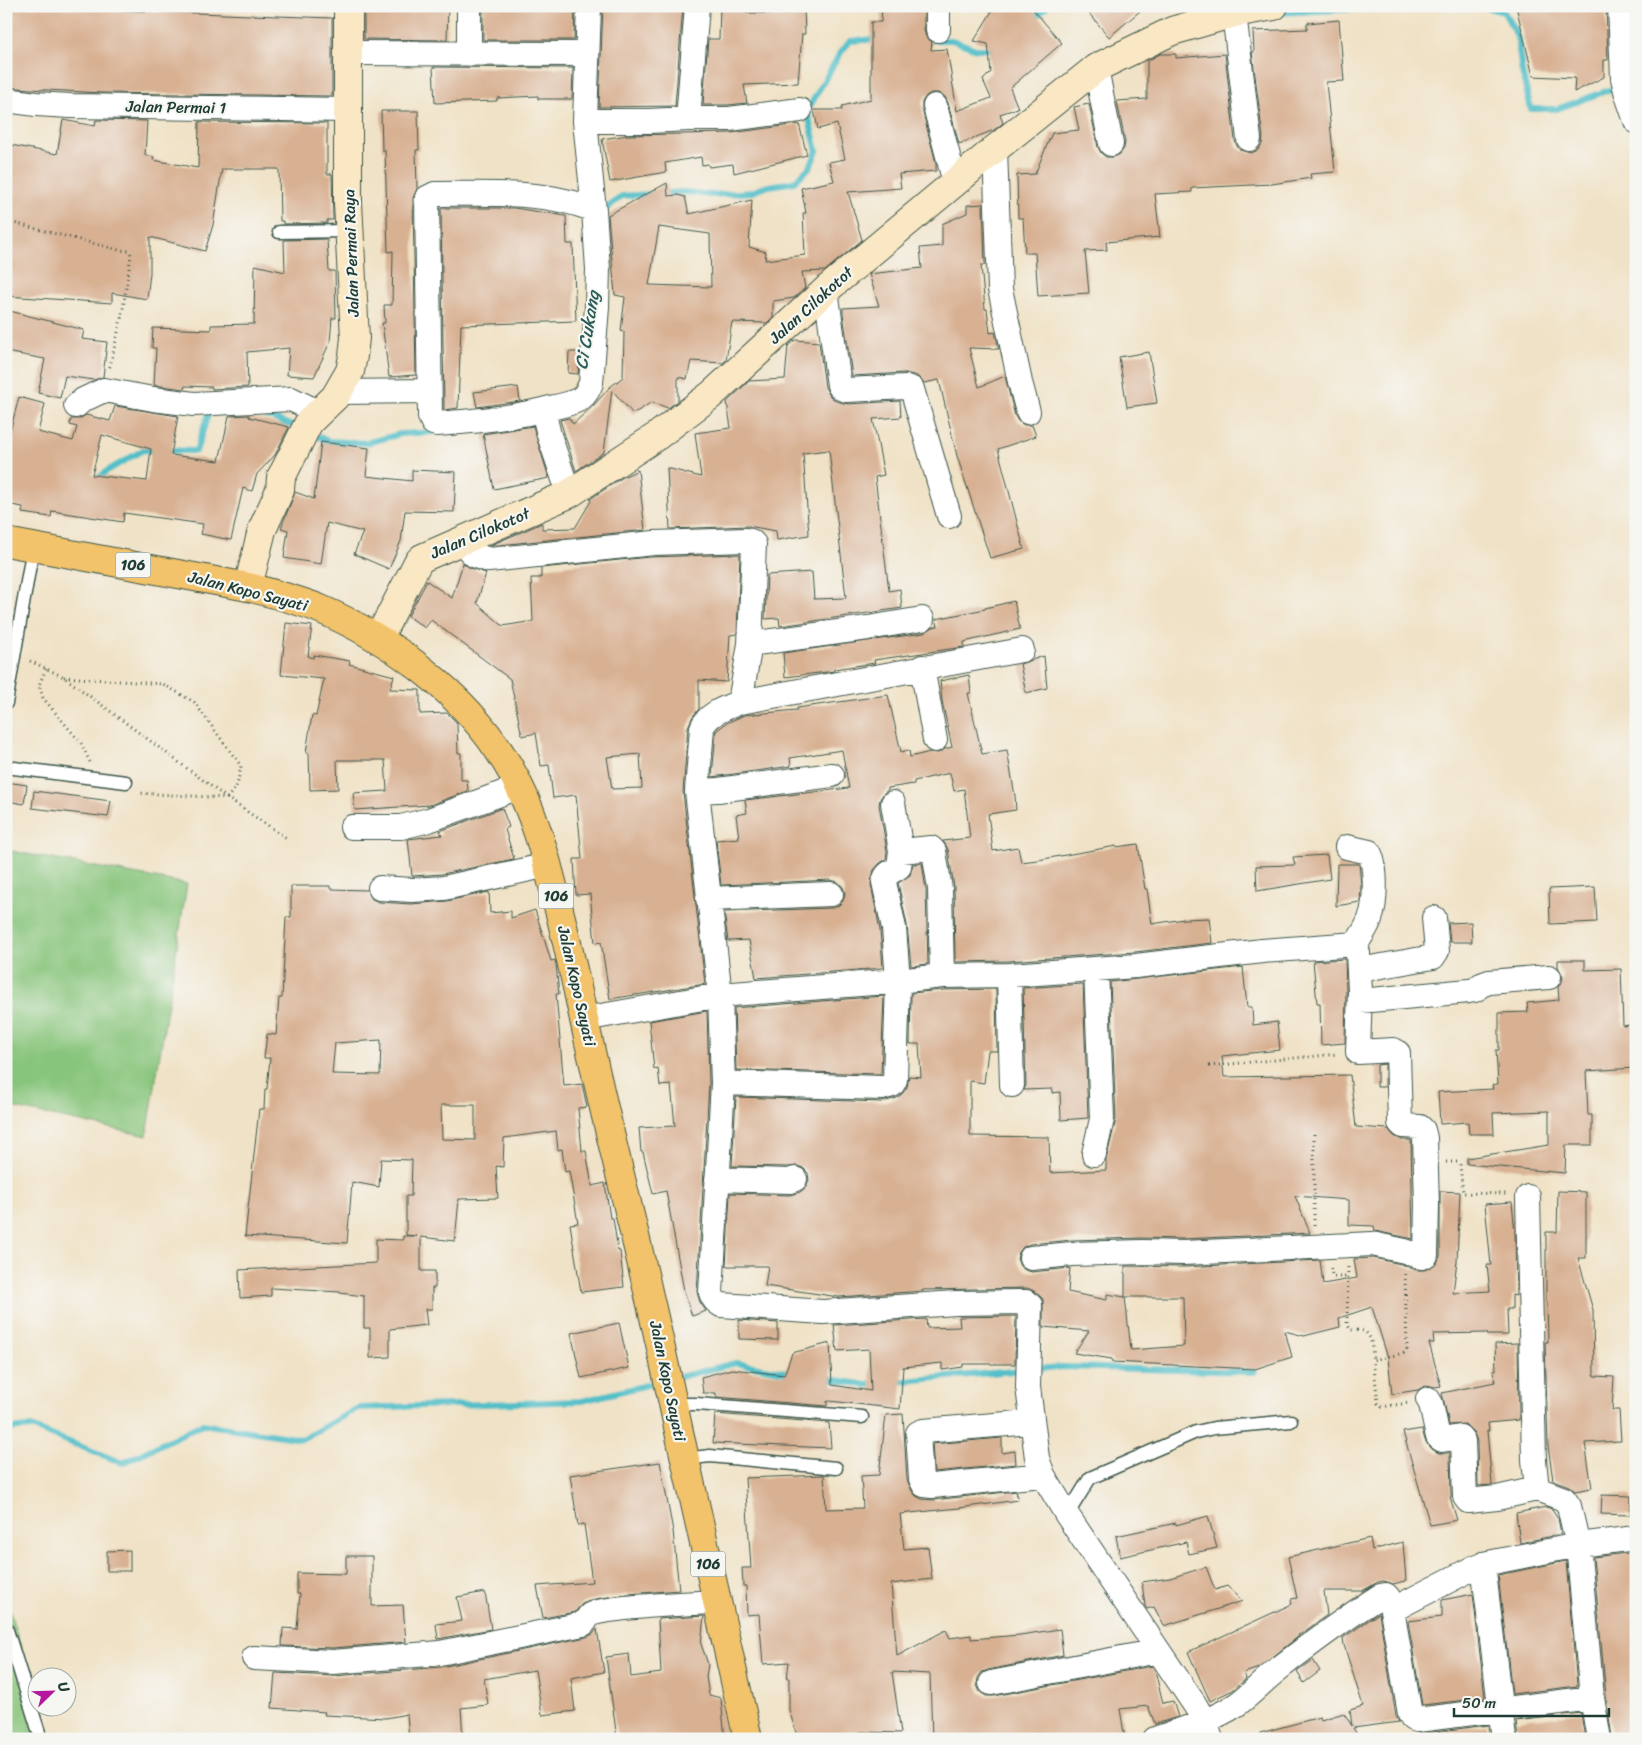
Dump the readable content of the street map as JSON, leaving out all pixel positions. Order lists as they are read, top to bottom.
{
  "streets": {
    "main road": ["106", "Jalan Kopo Sayati"],
    "street": ["Jalan Permai 1", "Jalan Permai Raya", "Jalan Cilokotot"]
  },
  "crossings": [
    ["Jalan Permai 1", "Jalan Permai Raya"],
    ["Jalan Permai Raya", "Jalan Kopo Sayati"],
    ["Jalan Cilokotot", "Jalan Kopo Sayati"]
  ],
  "water": ["Ci Cukang"],
  "scale_bar": "50 m",
  "north": "top right"
}
